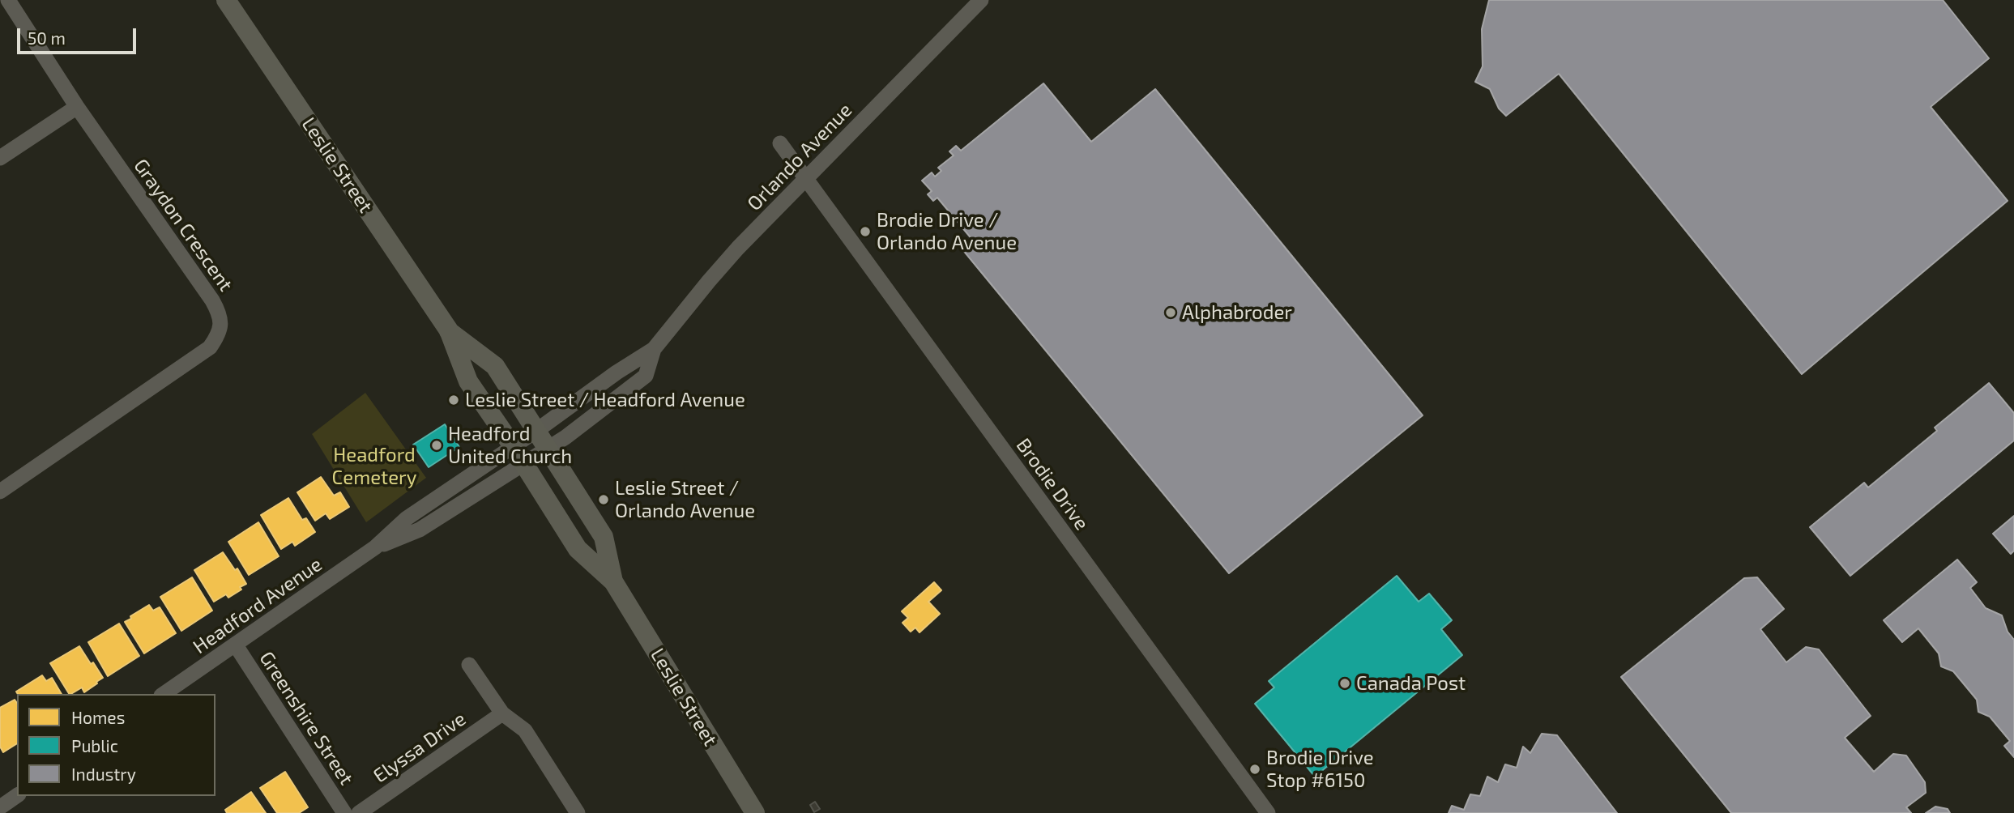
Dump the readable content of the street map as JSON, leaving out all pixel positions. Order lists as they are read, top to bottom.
{
  "streets": {
    "main road": ["Leslie Street"],
    "street": [
      "Orlando Avenue",
      "Graydon Crescent",
      "Brodie Drive",
      "Headford Avenue",
      "Greenshire Street",
      "Elyssa Drive"
    ]
  },
  "crossings": [
    ["Orlando Avenue", "Leslie Street"],
    ["Orlando Avenue", "Brodie Drive"],
    ["Orlando Avenue", "Headford Avenue"],
    ["Leslie Street", "Headford Avenue"],
    ["Headford Avenue", "Greenshire Street"]
  ],
  "parks": ["Headford Cemetery"],
  "places": [
    "Brodie Drive / Orlando Avenue",
    "Alphabroder",
    "Leslie Street / Headford Avenue",
    "Headford United Church",
    "Leslie Street / Orlando Avenue",
    "Canada Post",
    "Brodie Drive Stop #6150"
  ],
  "legend": ["Homes", "Public", "Industry"],
  "scale_bar": "50 m"
}
